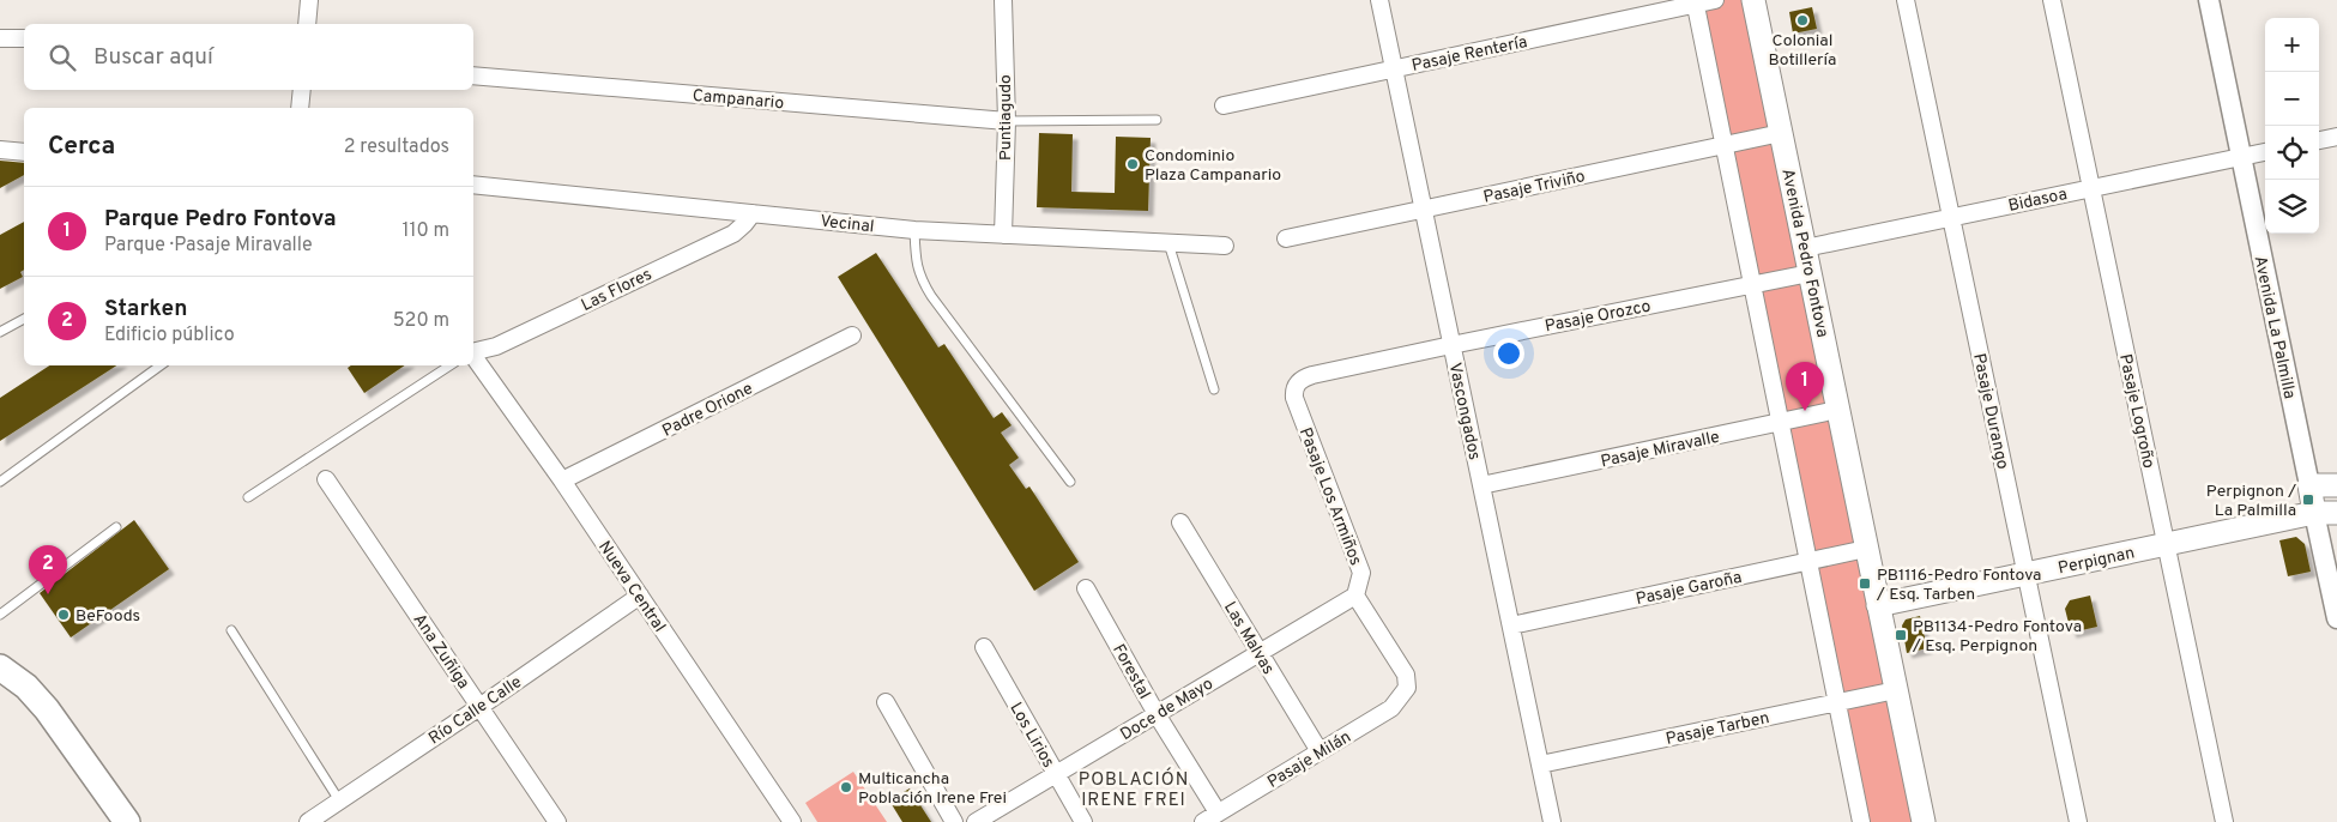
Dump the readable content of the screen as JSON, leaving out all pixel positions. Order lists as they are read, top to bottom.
{
  "streets": {
    "main road": ["Avenida Pedro Fontova", "Avenida La Palmilla", "Perpignan"],
    "street": [
      "Pasaje Rentería",
      "Campanario",
      "Puntiagudo",
      "Pasaje Triviño",
      "Bidasoa",
      "Vecinal",
      "Las Flores",
      "Pasaje Orozco",
      "Padre Orione",
      "Vascongados",
      "Pasaje Durango",
      "Pasaje Logroño",
      "Pasaje Miravalle",
      "Pasaje Los Armiños",
      "Nueva Central",
      "Pasaje Garoña",
      "Las Malvas",
      "Ana Zuñiga",
      "Forestal",
      "Doce de Mayo",
      "Río Calle Calle",
      "Pasaje Tarben",
      "Los Lirios",
      "Pasaje Milán"
    ]
  },
  "crossings": [
    ["Pasaje Rentería", "Vascongados"],
    ["Campanario", "Puntiagudo"],
    ["Puntiagudo", "Vecinal"],
    ["Pasaje Triviño", "Avenida Pedro Fontova"],
    ["Pasaje Triviño", "Vascongados"],
    ["Bidasoa", "Avenida Pedro Fontova"],
    ["Bidasoa", "Avenida La Palmilla"],
    ["Bidasoa", "Pasaje Durango"],
    ["Bidasoa", "Pasaje Logroño"],
    ["Vecinal", "Las Flores"],
    ["Avenida Pedro Fontova", "Pasaje Orozco"],
    ["Avenida Pedro Fontova", "Pasaje Miravalle"],
    ["Avenida Pedro Fontova", "Perpignan"],
    ["Avenida Pedro Fontova", "Pasaje Garoña"],
    ["Avenida Pedro Fontova", "Pasaje Tarben"],
    ["Pasaje Orozco", "Vascongados"],
    ["Pasaje Orozco", "Pasaje Los Armiños"],
    ["Avenida La Palmilla", "Perpignan"],
    ["Padre Orione", "Nueva Central"],
    ["Vascongados", "Pasaje Miravalle"],
    ["Vascongados", "Pasaje Garoña"],
    ["Vascongados", "Pasaje Tarben"],
    ["Pasaje Durango", "Perpignan"],
    ["Pasaje Logroño", "Perpignan"],
    ["Pasaje Los Armiños", "Doce de Mayo"],
    ["Pasaje Los Armiños", "Pasaje Milán"],
    ["Nueva Central", "Río Calle Calle"],
    ["Las Malvas", "Doce de Mayo"],
    ["Las Malvas", "Pasaje Milán"],
    ["Ana Zuñiga", "Río Calle Calle"],
    ["Forestal", "Doce de Mayo"],
    ["Forestal", "Pasaje Milán"],
    ["Doce de Mayo", "Los Lirios"],
    ["Doce de Mayo", "Pasaje Milán"]
  ],
  "districts": ["POBLACIÓN IRENE FREI"],
  "places": {
    "other": [
      "Colonial Botillería",
      "Condominio Plaza Campanario",
      "BeFoods",
      "Multicancha Población Irene Frei"
    ],
    "transit": ["Perpignon / La Palmilla", "PB1116-Pedro Fontova / Esq. Tarben", "PB1134-Pedro Fontova / Esq. Perpignon"]
  },
  "page": {
    "map_buttons": ["+", "−"],
    "search": "Buscar aquí",
    "heading": ["Cerca", "2 resultados"],
    "list": [
      {
        "mark": "1",
        "name": "Parque Pedro Fontova",
        "note": "Parque · Pasaje Miravalle",
        "value": "110 m"
      },
      {
        "mark": "2",
        "name": "Starken",
        "note": "Edificio público",
        "value": "520 m"
      }
    ],
    "pins": ["1", "2"]
  }
}
